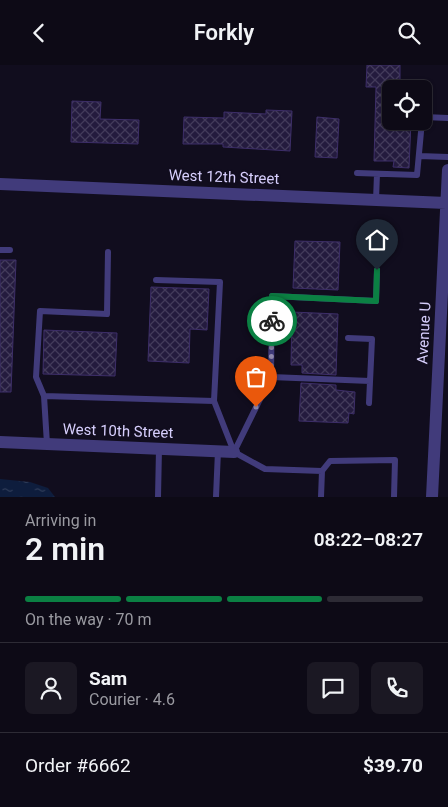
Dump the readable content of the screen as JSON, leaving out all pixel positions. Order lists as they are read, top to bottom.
{
  "streets": {
    "street": ["West 12th Street", "Avenue U", "West 10th Street"]
  },
  "crossings": [
    ["West 12th Street", "Avenue U"]
  ],
  "page": {
    "header": "Forkly",
    "heading": ["2 min", "Arriving in", "08:22–08:27"],
    "panel": [
      "Sam",
      "Courier · 4.6",
      "Order #6662",
      "$39.70"
    ],
    "bar": "On the way · 70 m"
  }
}
